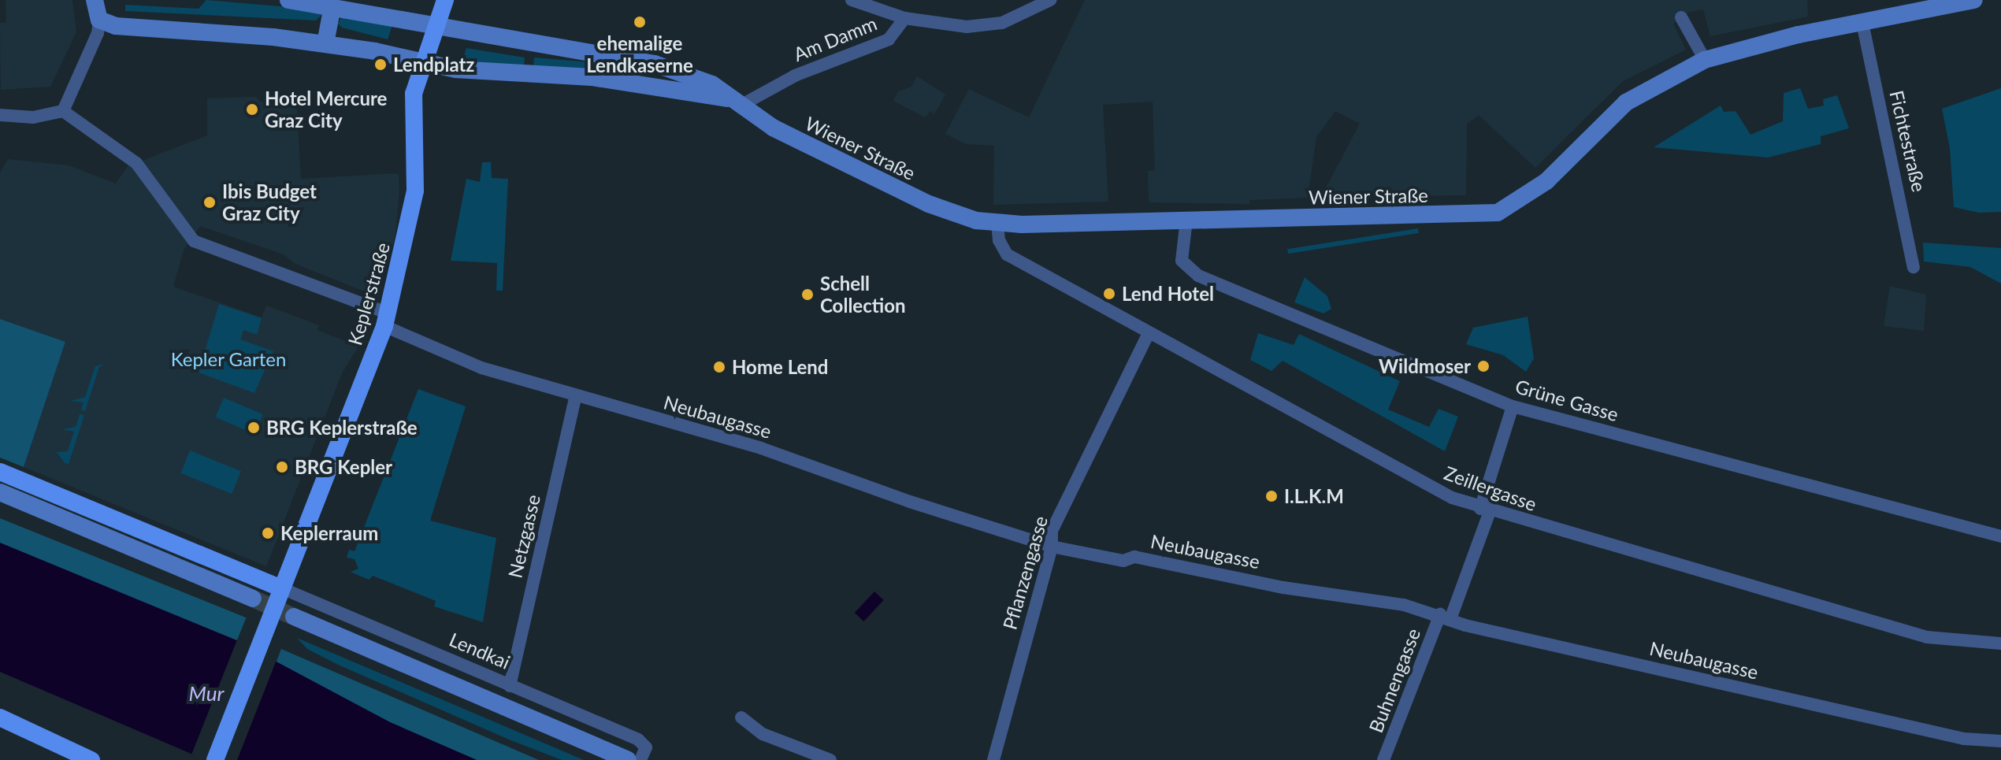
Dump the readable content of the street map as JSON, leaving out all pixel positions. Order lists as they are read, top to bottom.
{
  "streets": {
    "main road": ["Wiener Straße", "Keplerstraße"],
    "street": [
      "Am Damm",
      "Fichtestraße",
      "Grüne Gasse",
      "Neubaugasse",
      "Zeillergasse",
      "Netzgasse",
      "Pflanzengasse",
      "Lendkai",
      "Buhnengasse"
    ]
  },
  "crossings": [
    ["Am Damm", "Wiener Straße"],
    ["Fichtestraße", "Wiener Straße"],
    ["Wiener Straße", "Grüne Gasse"],
    ["Wiener Straße", "Zeillergasse"],
    ["Keplerstraße", "Neubaugasse"],
    ["Keplerstraße", "Lendkai"],
    ["Grüne Gasse", "Buhnengasse"],
    ["Neubaugasse", "Netzgasse"],
    ["Neubaugasse", "Pflanzengasse"],
    ["Neubaugasse", "Buhnengasse"],
    ["Zeillergasse", "Pflanzengasse"],
    ["Zeillergasse", "Buhnengasse"],
    ["Netzgasse", "Lendkai"]
  ],
  "water": ["Mur"],
  "parks": ["Kepler Garten"],
  "places": [
    "ehemalige Lendkaserne",
    "Lendplatz",
    "Hotel Mercure Graz City",
    "Ibis Budget Graz City",
    "Lend Hotel",
    "Schell Collection",
    "Wildmoser",
    "Home Lend",
    "BRG Keplerstraße",
    "BRG Kepler",
    "I.L.K.M",
    "Keplerraum"
  ]
}
